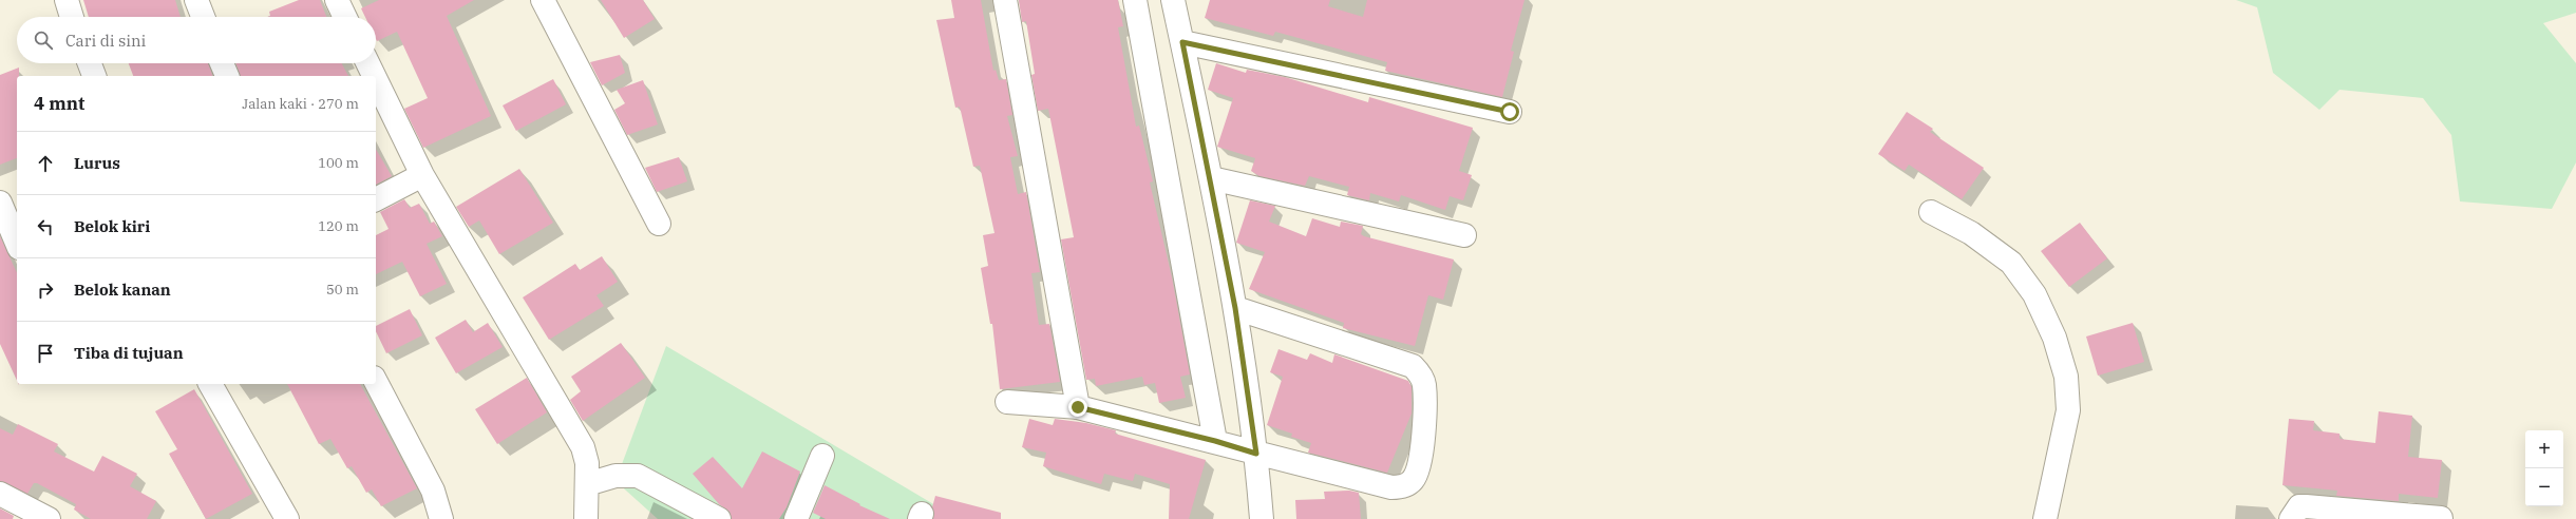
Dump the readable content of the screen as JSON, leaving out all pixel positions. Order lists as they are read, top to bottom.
{
  "page": {
    "search": "Cari di sini",
    "heading": ["4 mnt", "Jalan kaki · 270 m"],
    "list": [
      ["Lurus", "100 m"],
      ["Belok kiri", "120 m"],
      ["Belok kanan", "50 m"],
      "Tiba di tujuan"
    ],
    "map_buttons": ["+", "−"]
  }
}
